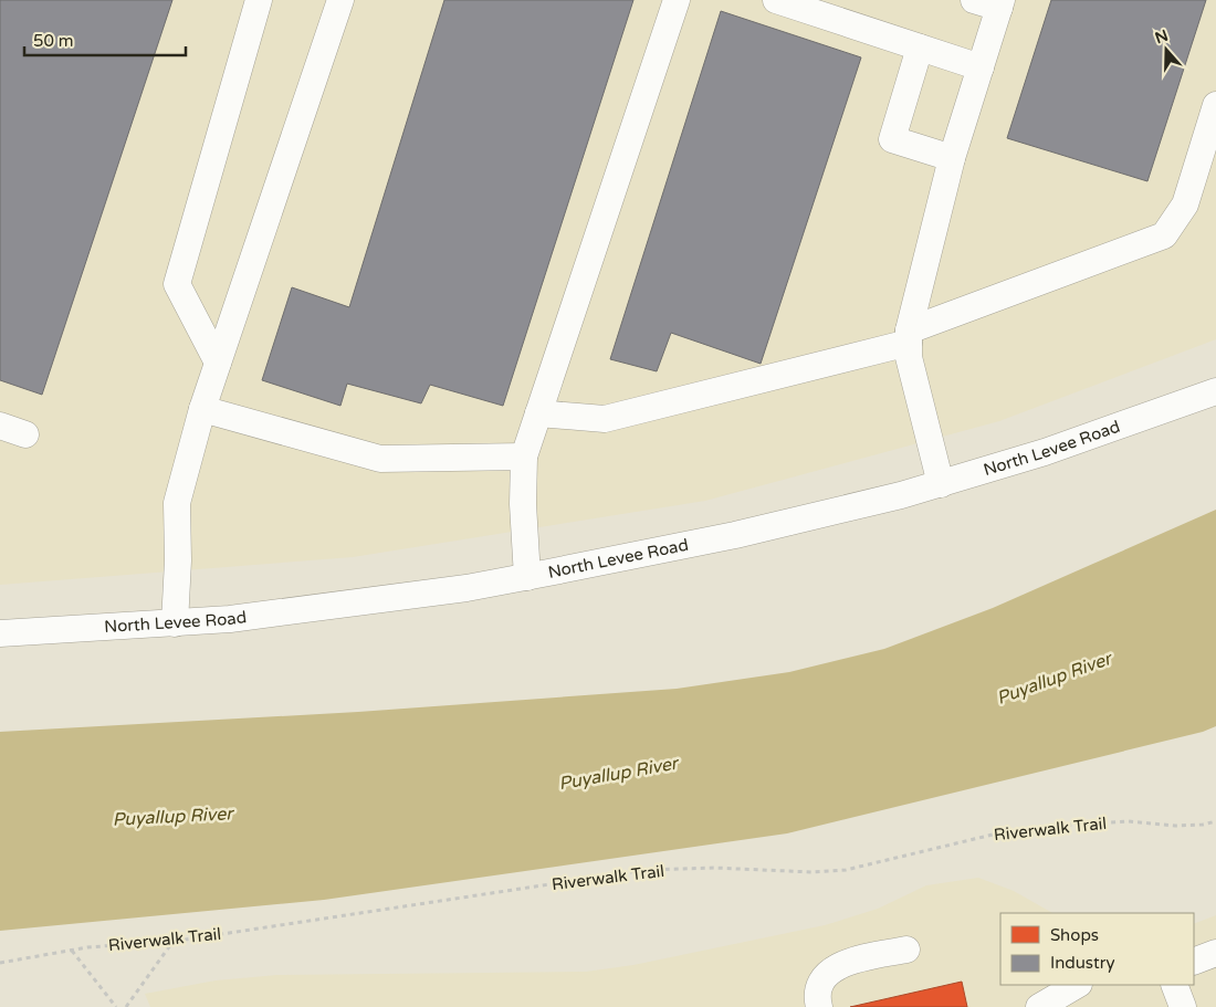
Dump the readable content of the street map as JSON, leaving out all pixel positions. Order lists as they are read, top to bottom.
{
  "streets": {
    "street": ["North Levee Road"],
    "path": ["Riverwalk Trail"]
  },
  "water": ["Puyallup River"],
  "legend": ["Shops", "Industry"],
  "scale_bar": "50 m",
  "north": "top"
}
